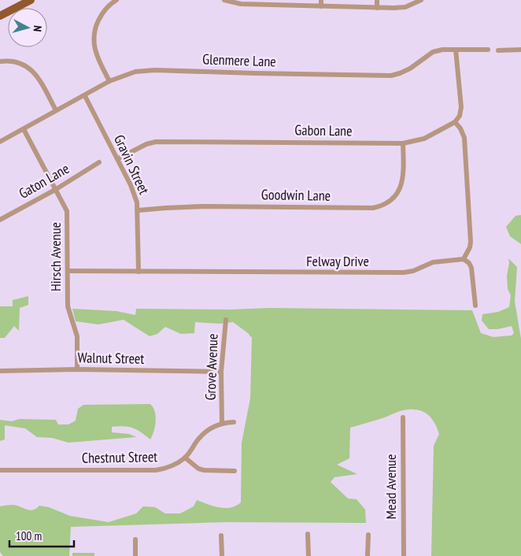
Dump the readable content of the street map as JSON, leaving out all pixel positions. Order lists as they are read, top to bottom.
{
  "streets": {
    "street": [
      "Glenmere Lane",
      "Gabon Lane",
      "Gravin Street",
      "Gaton Lane",
      "Goodwin Lane",
      "Hirsch Avenue",
      "Felway Drive",
      "Walnut Street",
      "Grove Avenue",
      "Chestnut Street",
      "Mead Avenue"
    ]
  },
  "crossings": [
    ["Glenmere Lane", "Gravin Street"],
    ["Glenmere Lane", "Hirsch Avenue"],
    ["Gabon Lane", "Gravin Street"],
    ["Gabon Lane", "Goodwin Lane"],
    ["Gravin Street", "Goodwin Lane"],
    ["Gravin Street", "Felway Drive"],
    ["Gaton Lane", "Hirsch Avenue"],
    ["Hirsch Avenue", "Felway Drive"],
    ["Hirsch Avenue", "Walnut Street"],
    ["Walnut Street", "Grove Avenue"],
    ["Grove Avenue", "Chestnut Street"]
  ],
  "scale_bar": "100 m",
  "north": "right"
}
